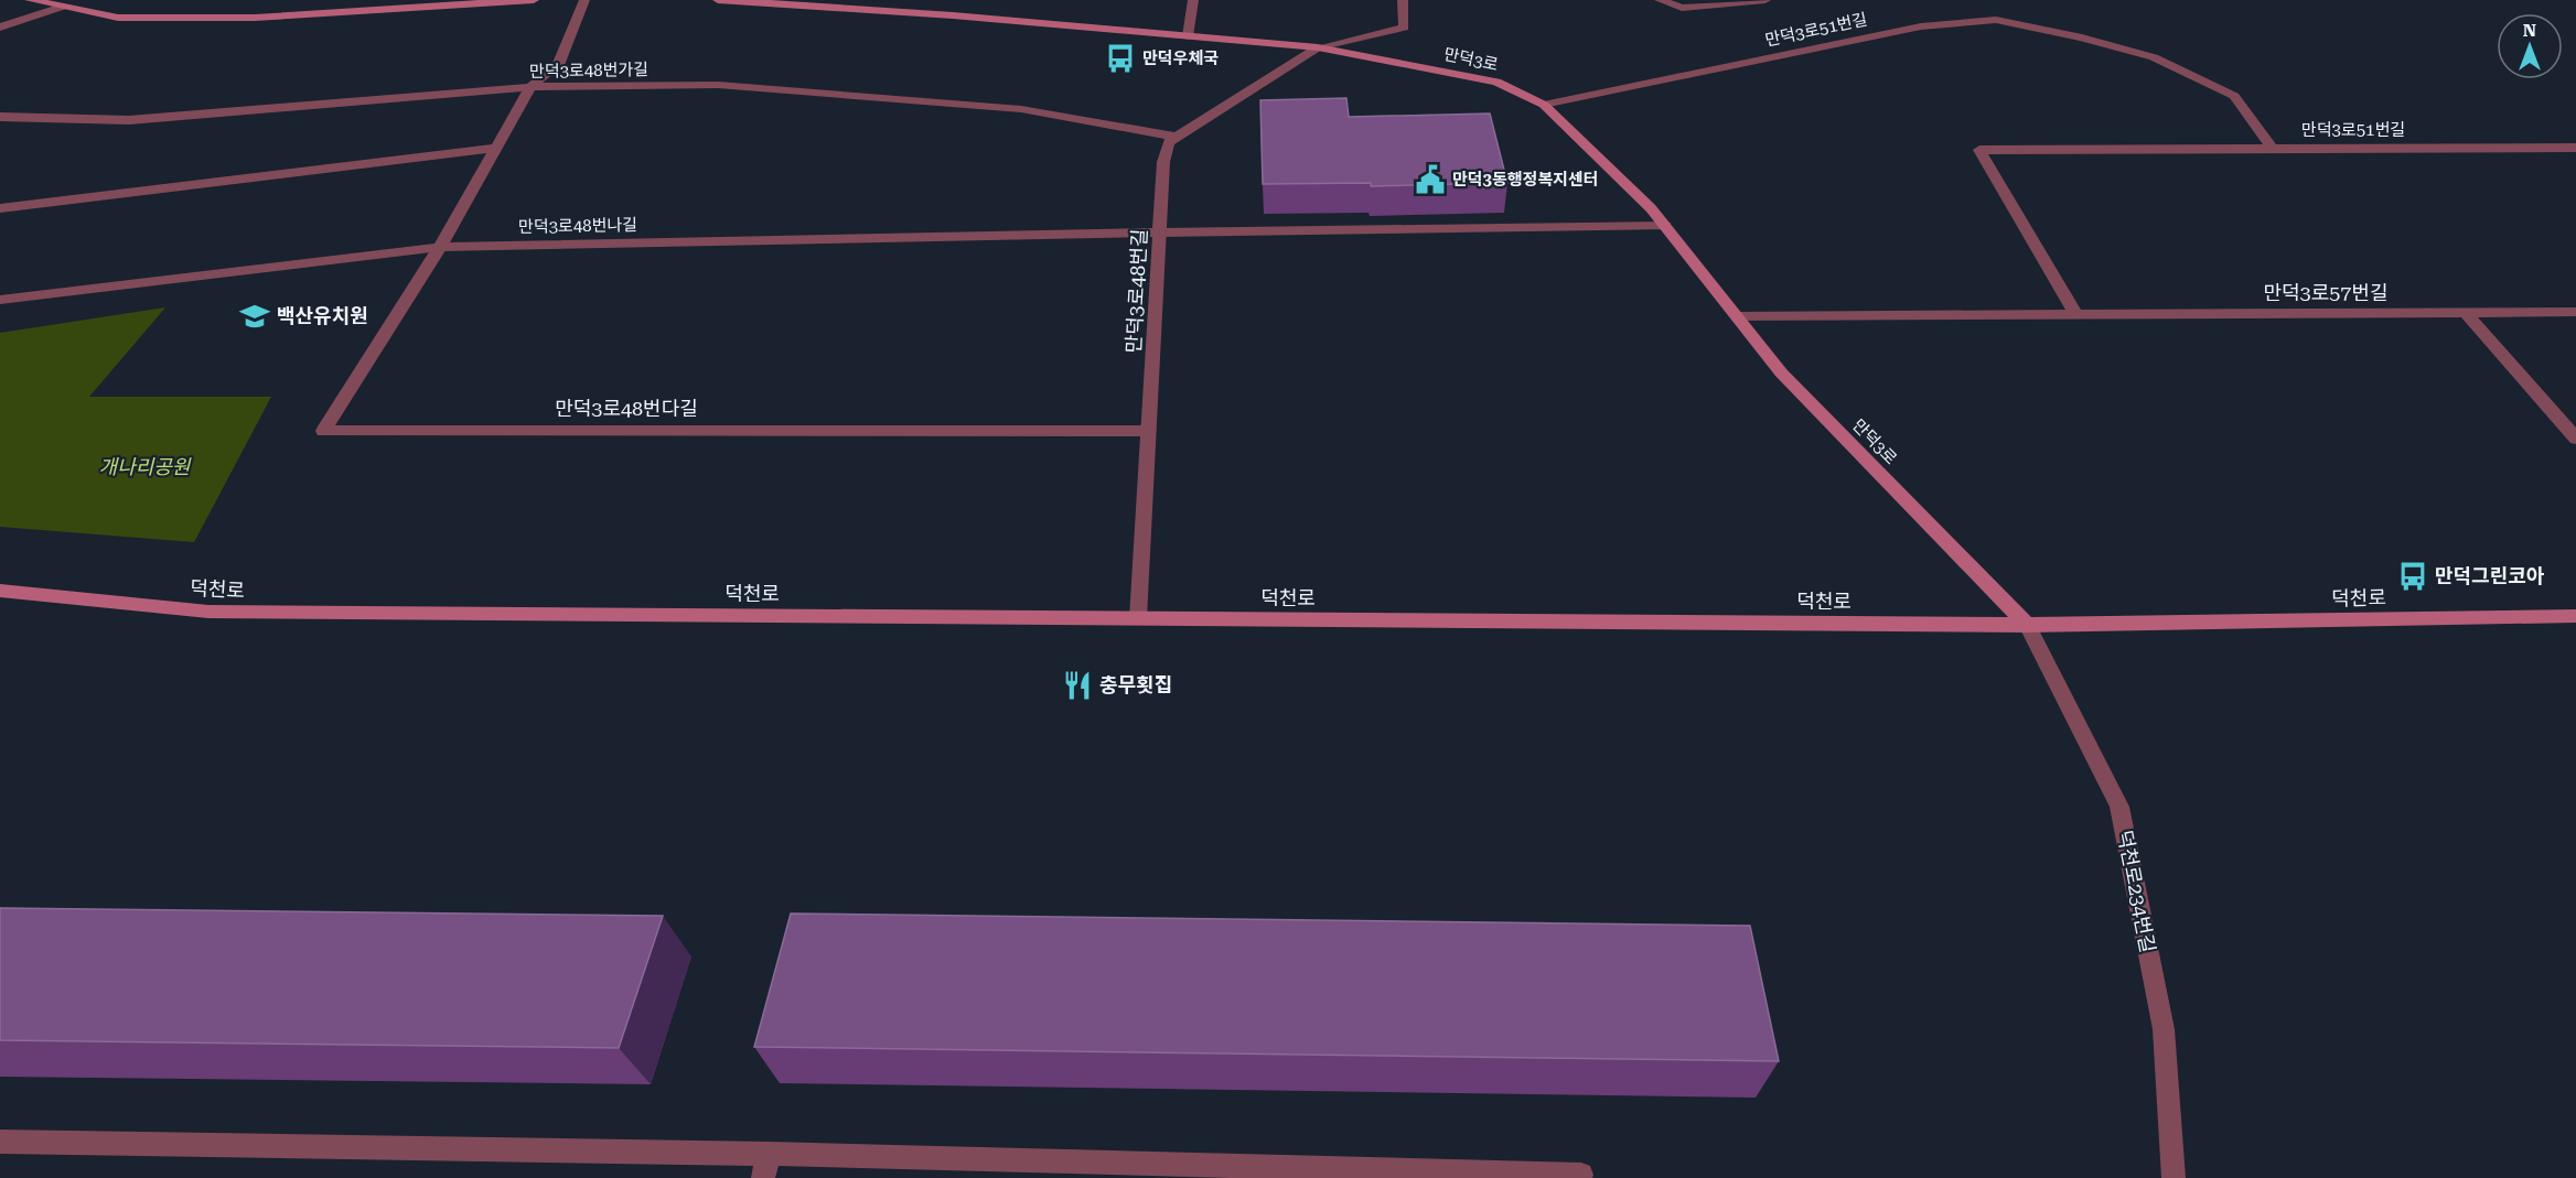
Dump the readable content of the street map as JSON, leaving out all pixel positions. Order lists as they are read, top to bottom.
{
  "streets": {
    "main road": ["만덕3로", "덕천로"],
    "street": [
      "만덕3로51번길",
      "만덕3로48번가길",
      "만덕3로48번나길",
      "만덕3로48번길",
      "만덕3로57번길",
      "만덕3로48번다길",
      "덕천로234번길"
    ]
  },
  "crossings": [
    ["만덕3로51번길", "만덕3로"],
    ["만덕3로", "만덕3로48번나길"],
    ["만덕3로", "만덕3로57번길"],
    ["만덕3로", "덕천로"],
    ["만덕3로", "덕천로234번길"],
    ["만덕3로48번가길", "만덕3로48번길"],
    ["만덕3로48번나길", "만덕3로48번길"],
    ["만덕3로48번나길", "만덕3로48번다길"],
    ["만덕3로48번길", "만덕3로48번다길"],
    ["만덕3로48번길", "덕천로"],
    ["덕천로", "덕천로234번길"]
  ],
  "parks": ["개나리공원"],
  "places": {
    "bus stop": ["만덕우체국", "만덕그린코아"],
    "public building": ["만덕3동행정복지센터"],
    "school or university": ["백산유치원"],
    "restaurant": ["충무횟집"]
  },
  "north": "top"
}
